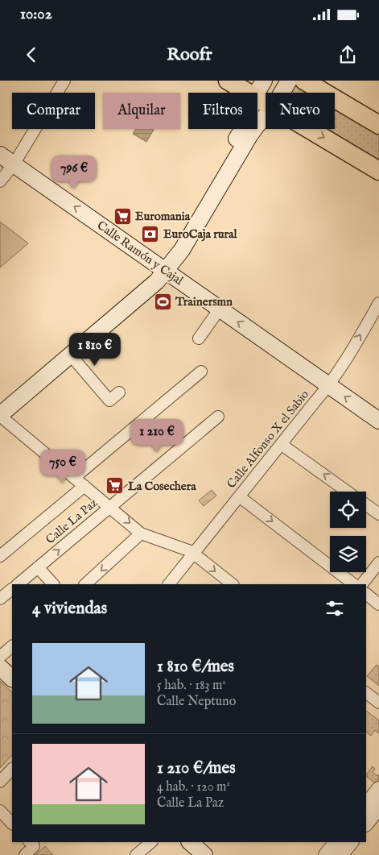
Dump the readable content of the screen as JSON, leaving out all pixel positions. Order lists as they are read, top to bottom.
{
  "streets": {
    "main road": ["Calle Ramón y Cajal"],
    "street": ["Calle Alfonso X el Sabio", "Calle La Paz"]
  },
  "crossings": [
    ["Calle Ramón y Cajal", "Calle Alfonso X el Sabio"]
  ],
  "one_way": ["Calle Ramón y Cajal"],
  "places": {
    "supermarket": ["Euromania", "La Cosechera"],
    "bank": ["EuroCaja rural"],
    "sports": ["Trainersmn"]
  },
  "page": {
    "status": "10:02",
    "header": "Roofr",
    "chip": [
      "Comprar",
      "Alquilar",
      "Filtros",
      "Nuevo"
    ],
    "price": [
      "796 €",
      "1 810 €",
      "1 210 €",
      "750 €"
    ],
    "heading": "4 viviendas",
    "list": [
      {
        "name": "1 810 €/mes",
        "note": "5 hab. · 183 m² · Calle Neptuno"
      },
      {
        "name": "1 210 €/mes",
        "note": "4 hab. · 120 m² · Calle La Paz"
      }
    ]
  }
}
